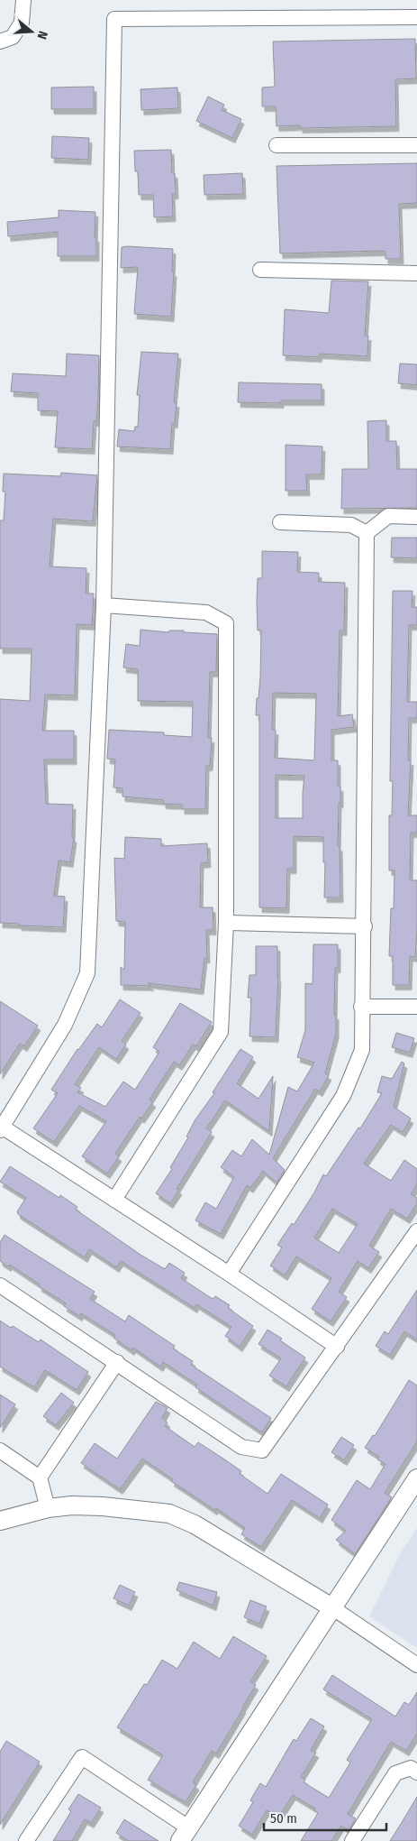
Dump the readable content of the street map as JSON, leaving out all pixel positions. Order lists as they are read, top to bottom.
{
  "scale_bar": "50 m",
  "north": "right"
}
